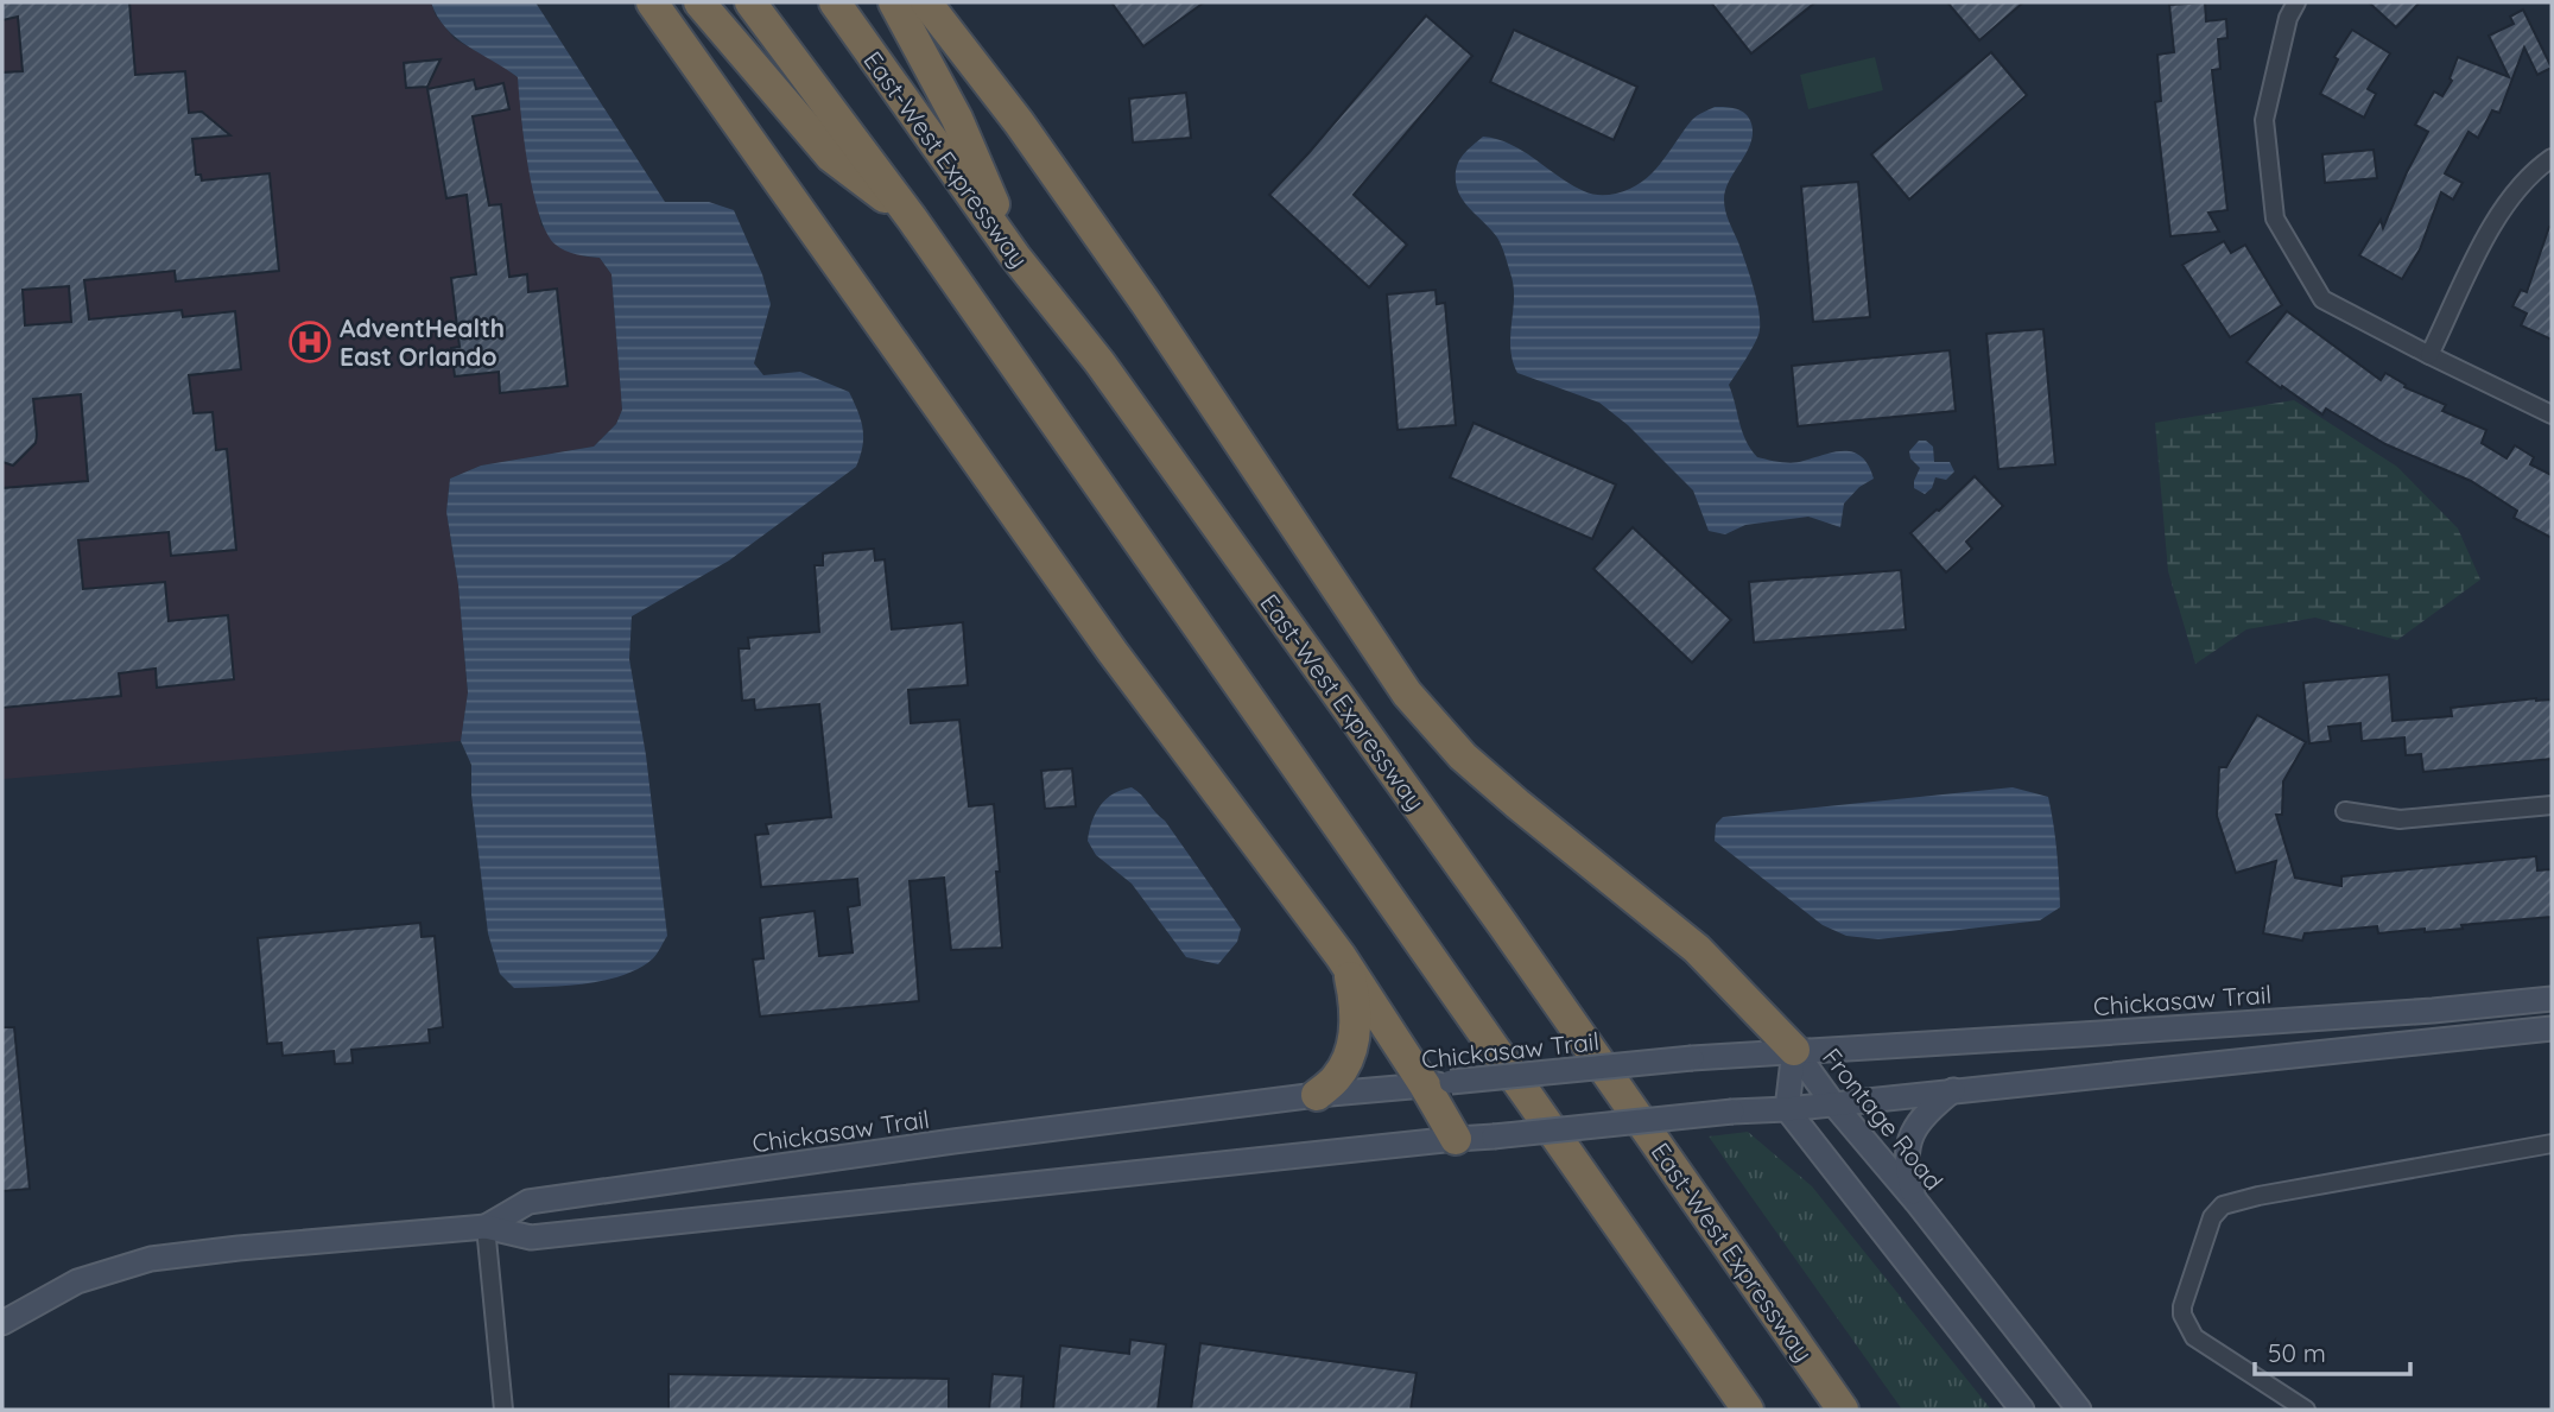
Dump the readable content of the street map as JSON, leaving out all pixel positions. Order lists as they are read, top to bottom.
{
  "streets": {
    "highway": ["East-West Expressway"],
    "street": ["Chickasaw Trail", "Frontage Road"]
  },
  "crossings": [
    ["Chickasaw Trail", "Frontage Road"]
  ],
  "places": {
    "hospital": ["AdventHealth East Orlando"]
  },
  "scale_bar": "50 m"
}
